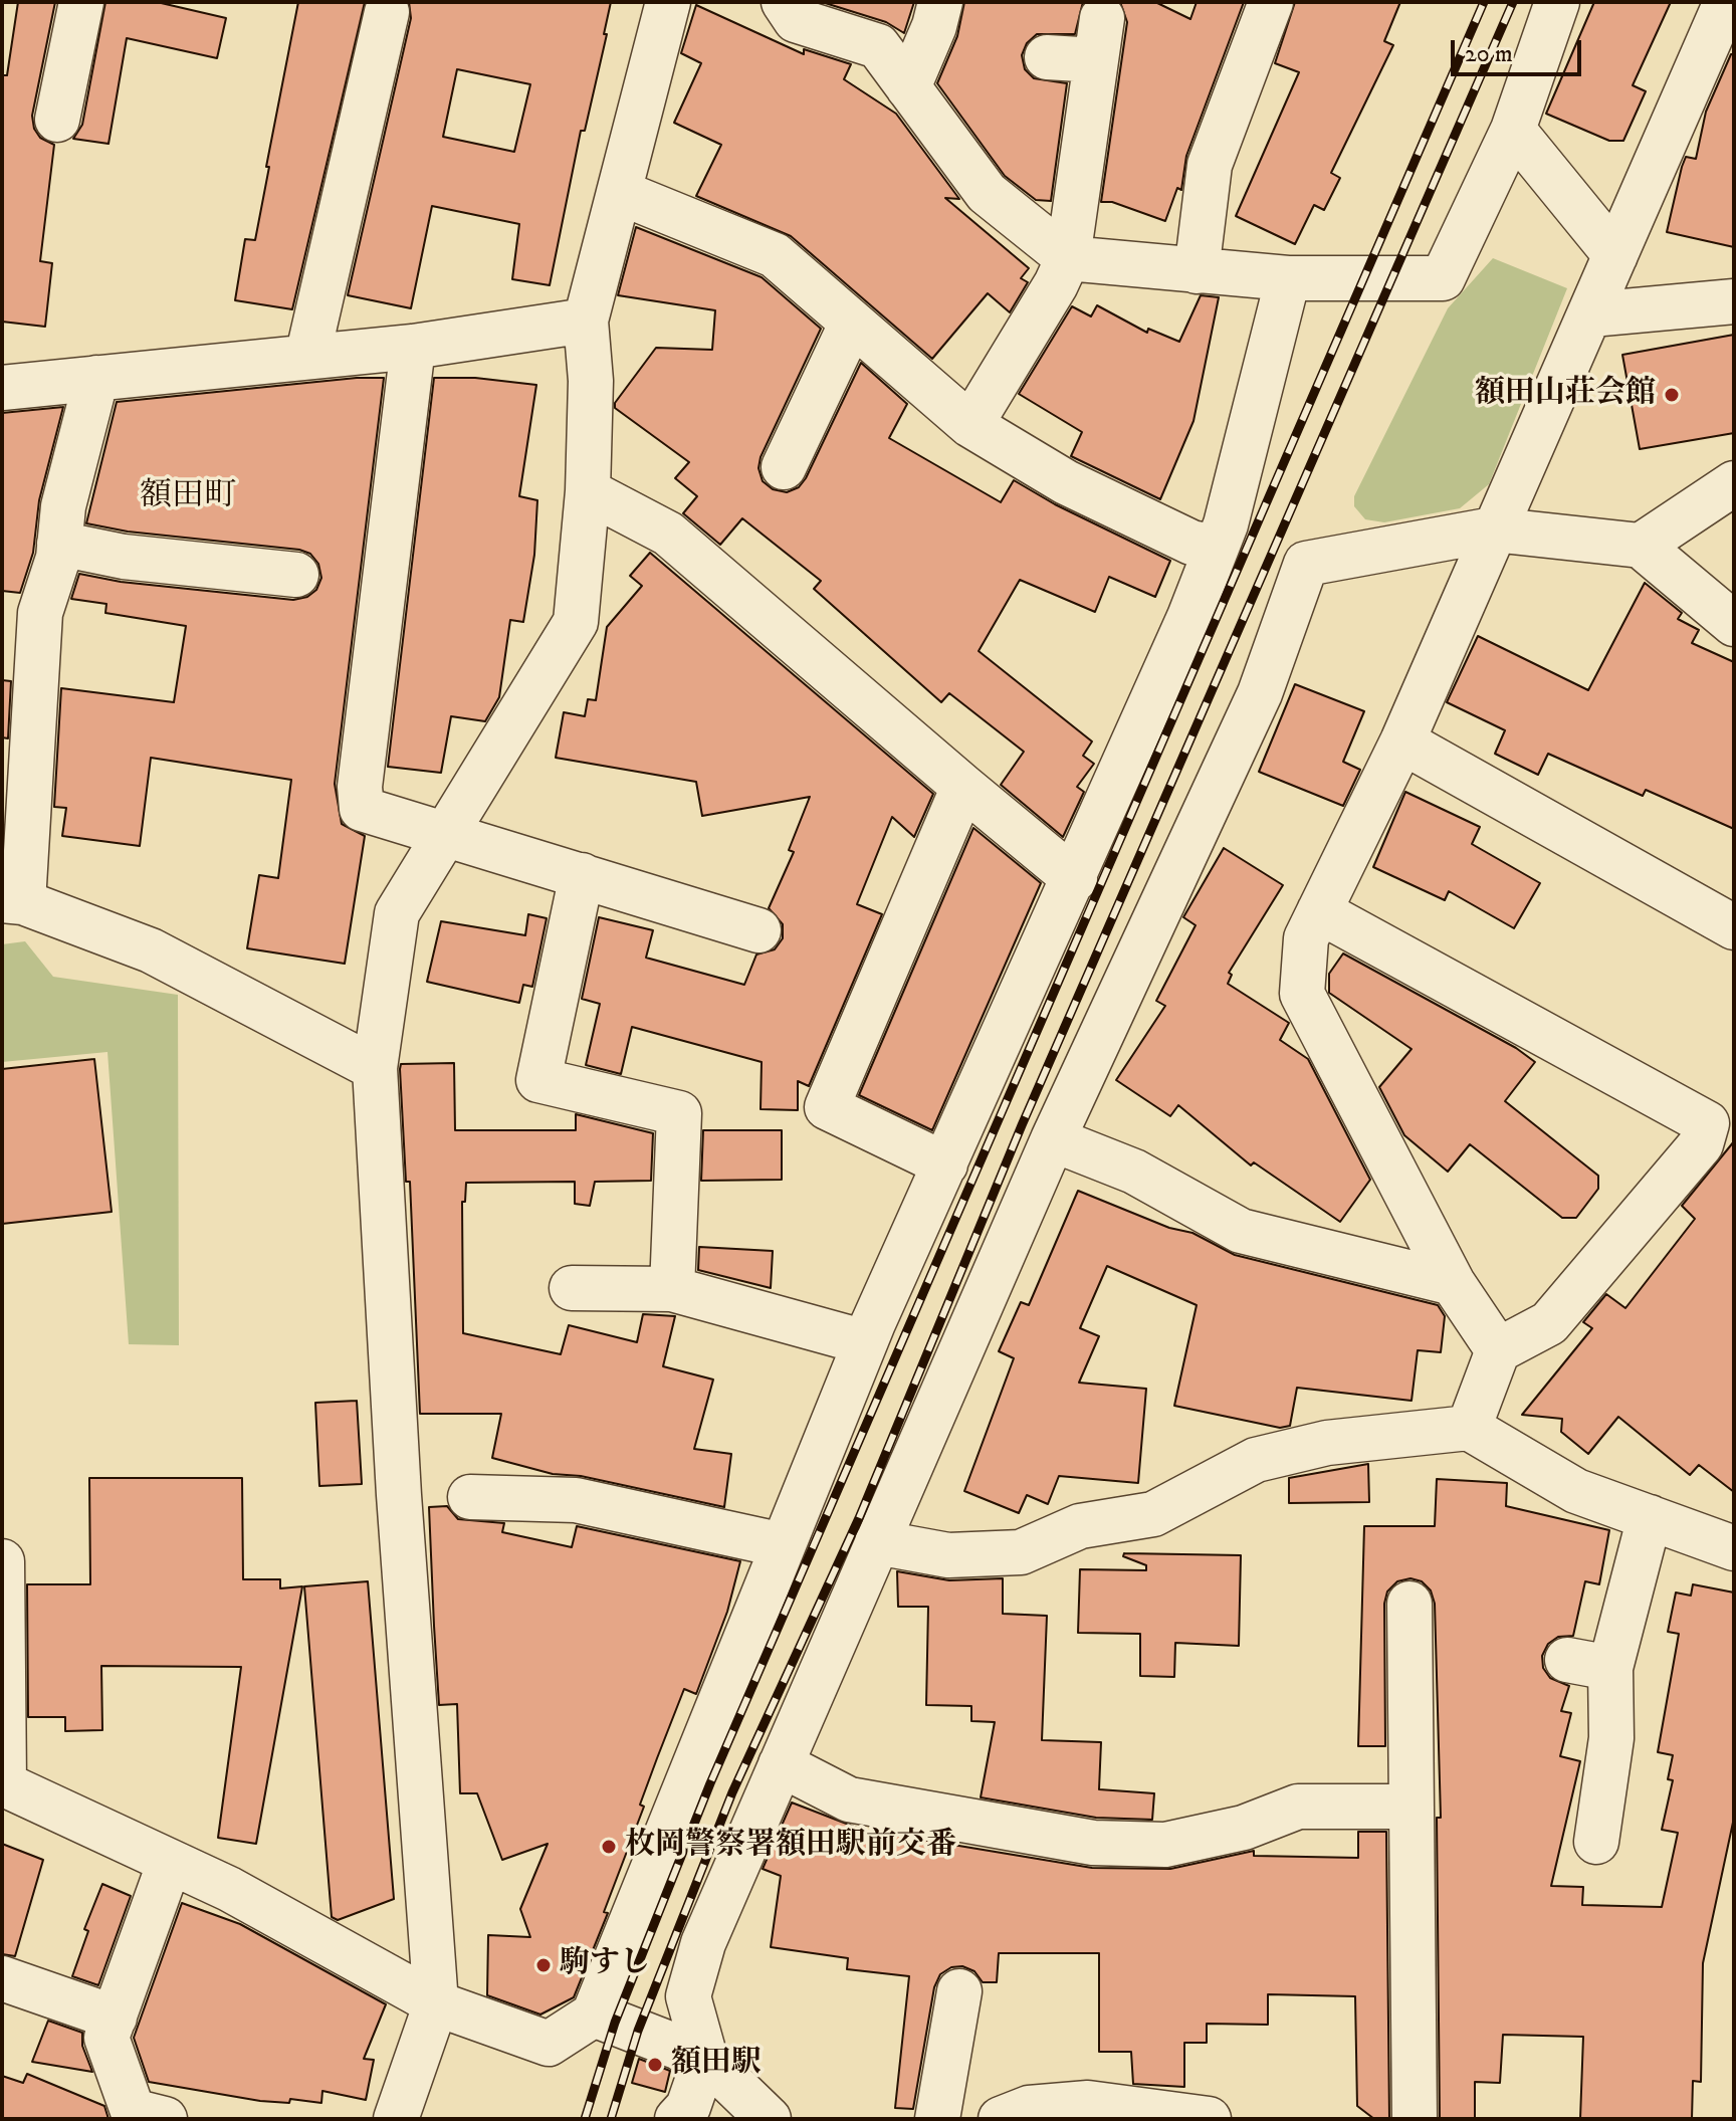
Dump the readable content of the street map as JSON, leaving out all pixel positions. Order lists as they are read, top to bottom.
{
  "districts": ["額田町"],
  "places": [
    "額田山荘会館",
    "枚岡警察署額田駅前交番",
    "駒すし",
    "額田駅"
  ],
  "scale_bar": "20 m"
}
